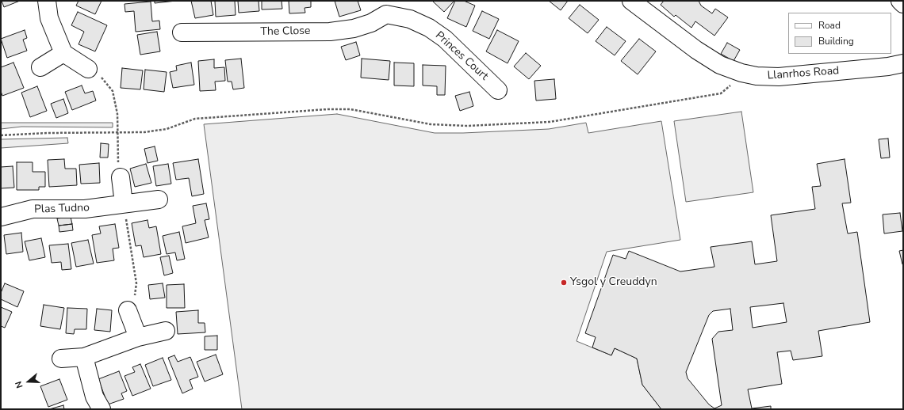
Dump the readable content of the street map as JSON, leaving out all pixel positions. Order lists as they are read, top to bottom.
{
  "streets": {
    "street": [
      "The Close",
      "Princes Court",
      "Llanrhos Road",
      "Plas Tudno"
    ]
  },
  "crossings": [
    ["The Close", "Princes Court"]
  ],
  "places": ["Ysgol y Creuddyn"],
  "legend": ["Road", "Building"],
  "north": "left"
}
